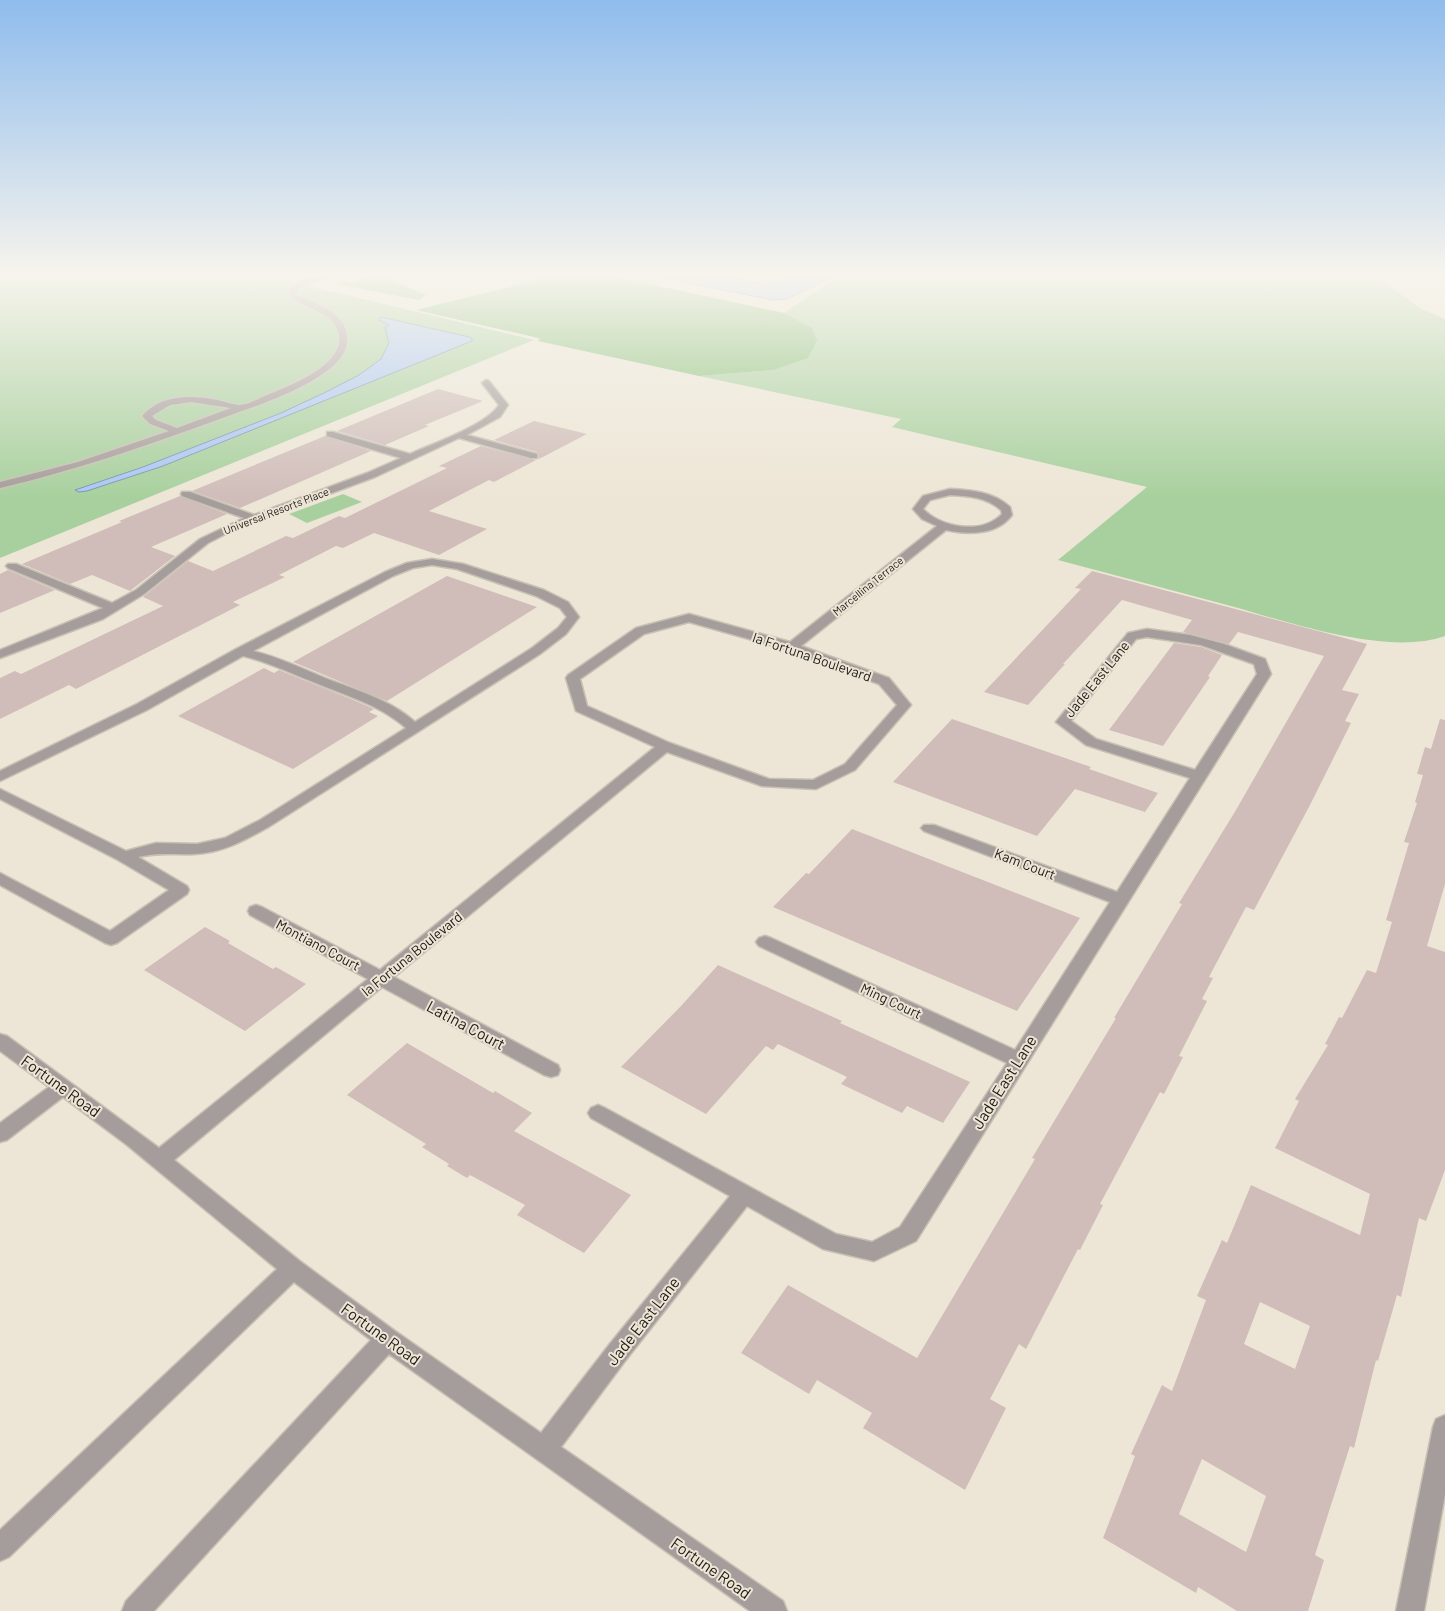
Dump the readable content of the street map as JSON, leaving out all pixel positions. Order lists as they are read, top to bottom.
{
  "streets": {
    "street": [
      "Universal Resorts Place",
      "Marcellina Terrace",
      "la Fortuna Boulevard",
      "Jade East Lane",
      "Kam Court",
      "Montiano Court",
      "Ming Court",
      "Latina Court",
      "Fortune Road"
    ]
  },
  "crossings": [
    ["Marcellina Terrace", "la Fortuna Boulevard"],
    ["la Fortuna Boulevard", "Montiano Court"],
    ["la Fortuna Boulevard", "Latina Court"],
    ["la Fortuna Boulevard", "Fortune Road"],
    ["Jade East Lane", "Kam Court"],
    ["Jade East Lane", "Ming Court"],
    ["Jade East Lane", "Fortune Road"],
    ["Montiano Court", "Latina Court"]
  ]
}
